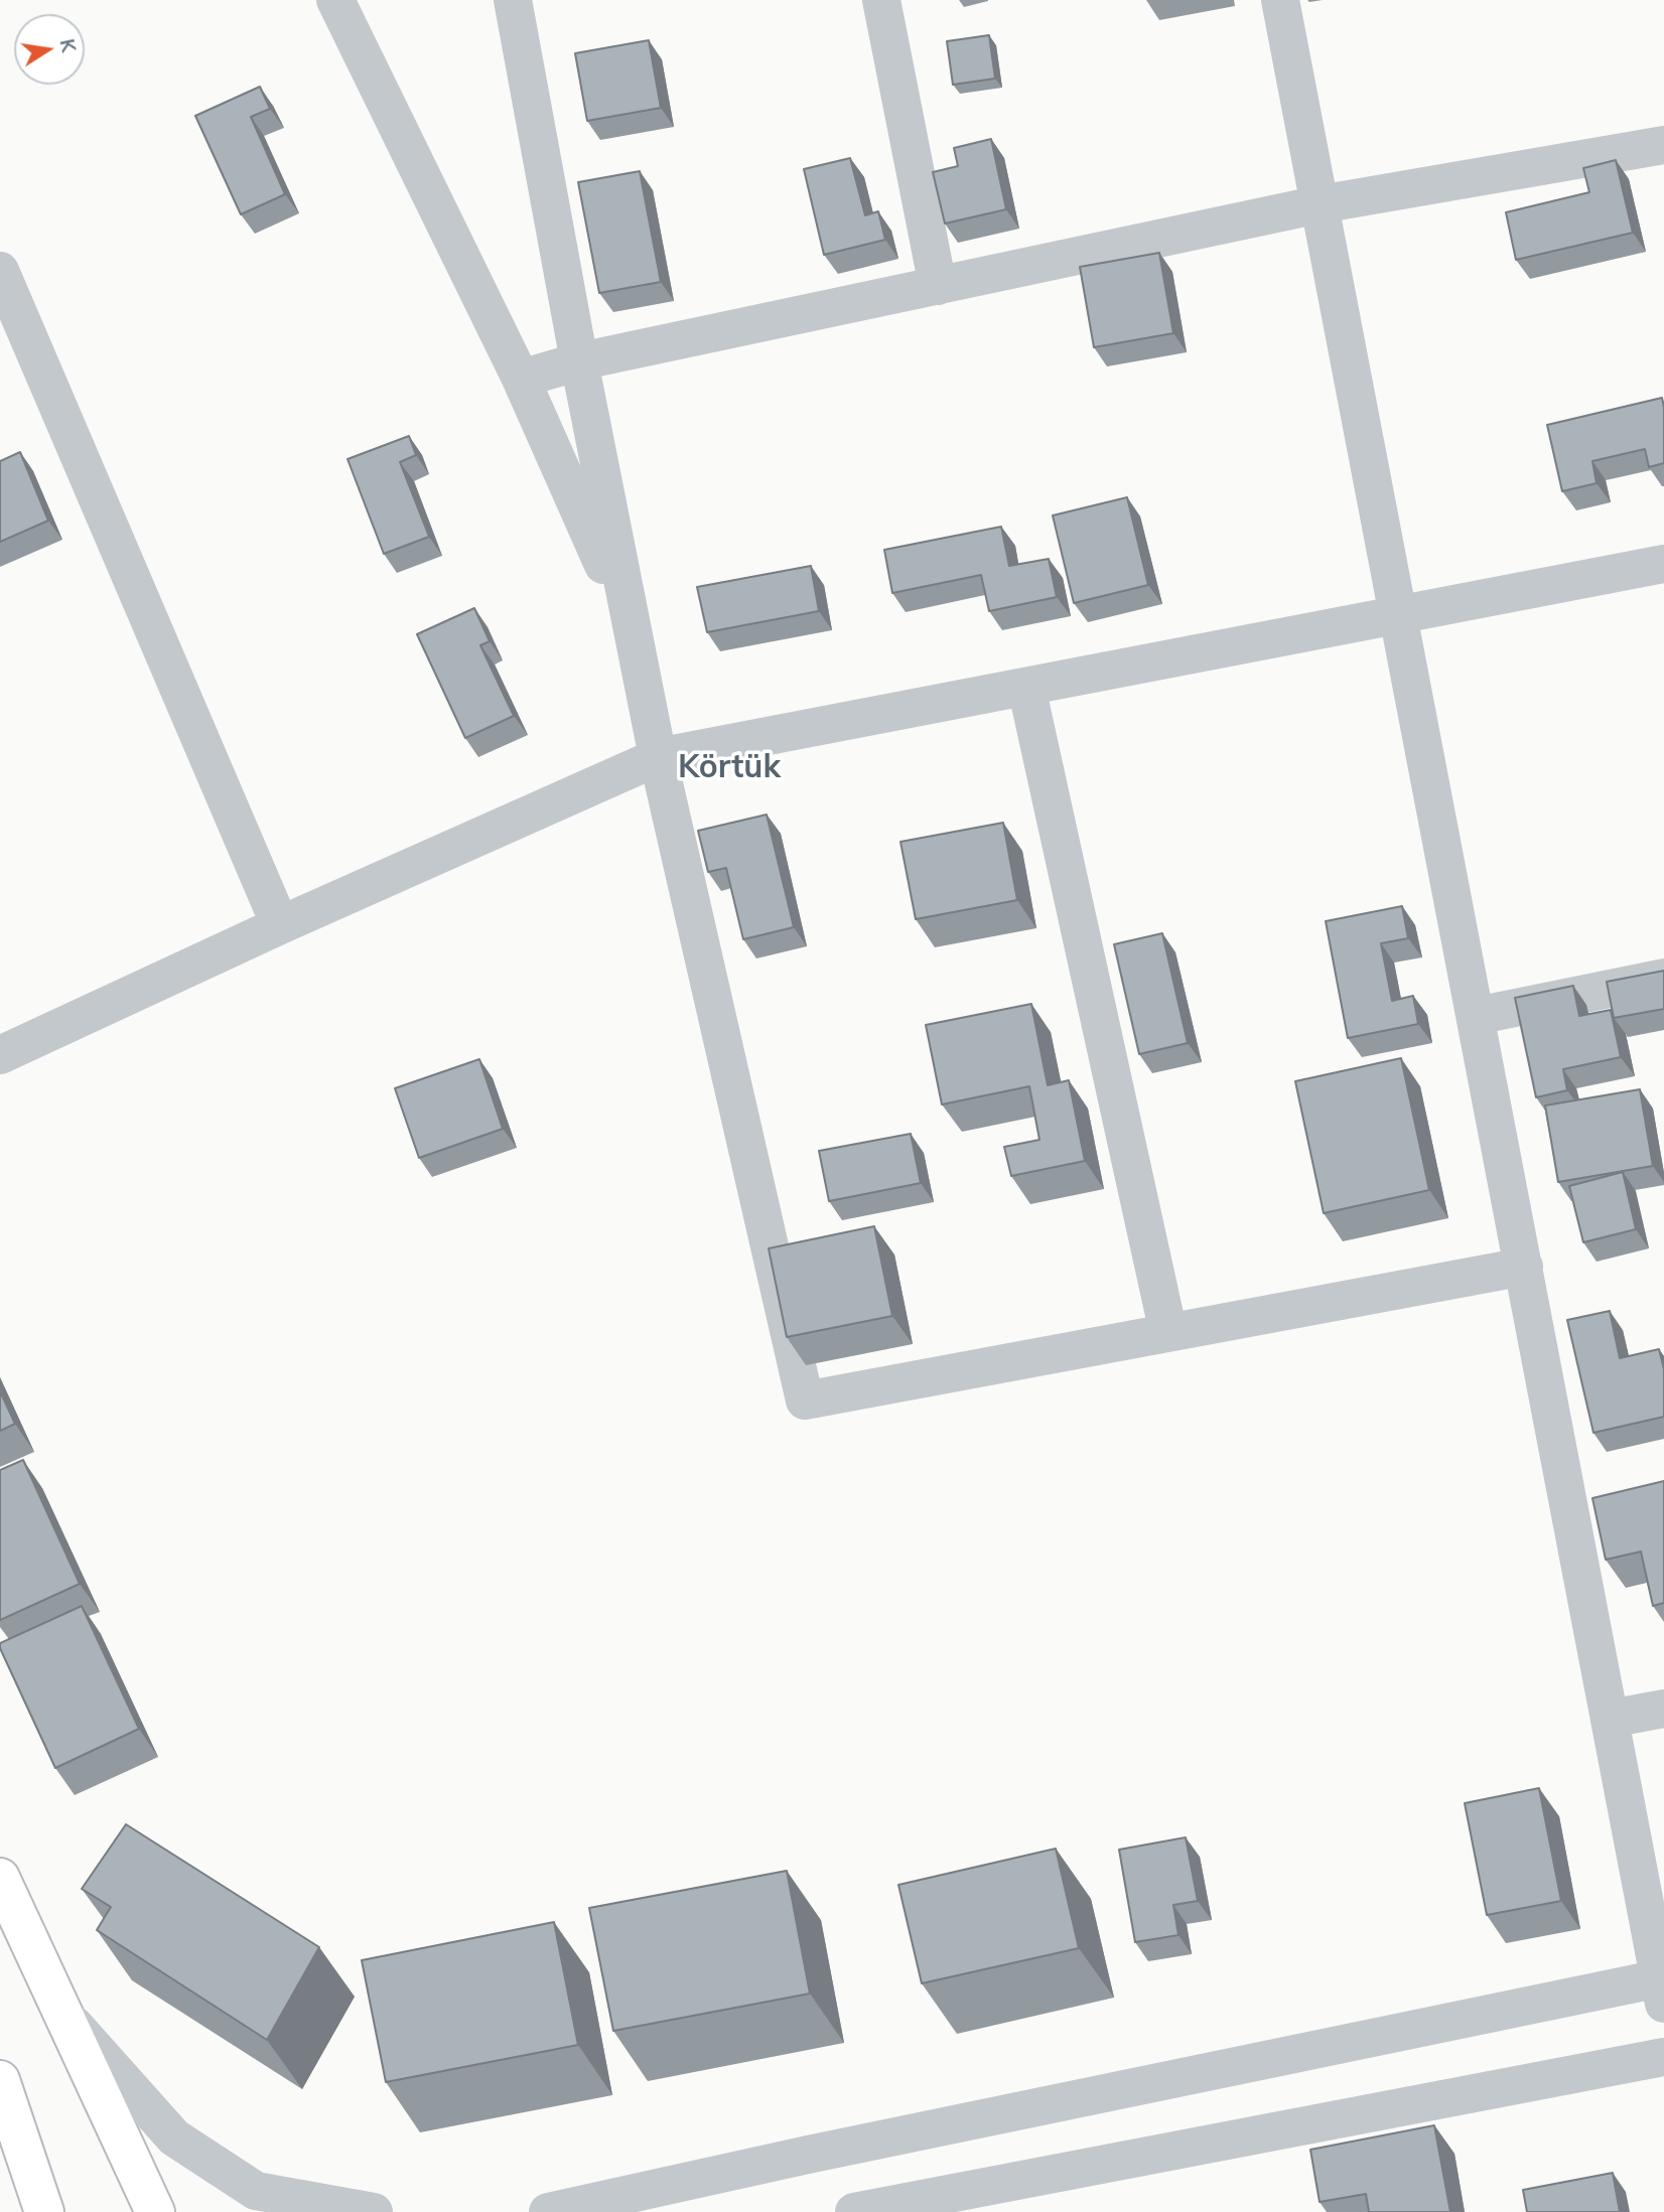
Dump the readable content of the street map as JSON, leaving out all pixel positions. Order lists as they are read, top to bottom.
{
  "districts": ["Körtük"],
  "north": "right"
}
